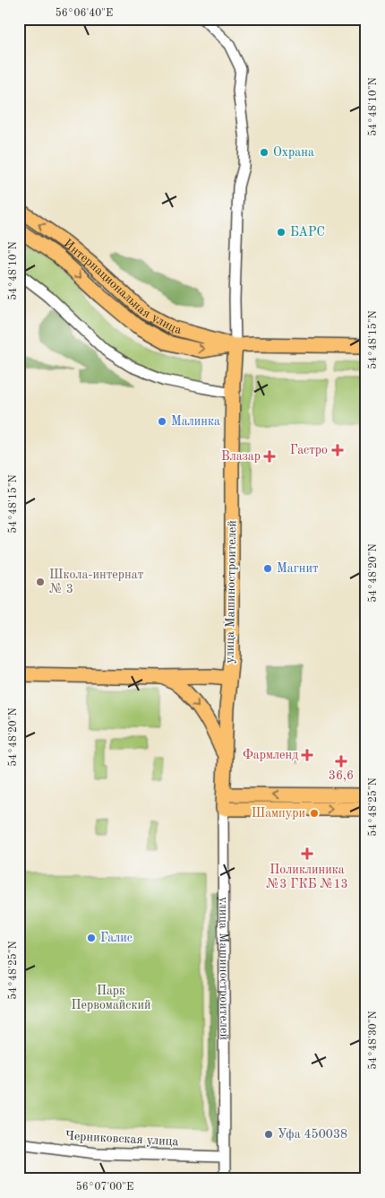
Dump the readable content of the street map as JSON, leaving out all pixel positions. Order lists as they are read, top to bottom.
{
  "streets": {
    "main road": ["Интернациональная улица", "улица Машиностроителей"],
    "street": ["Черниковская улица"]
  },
  "crossings": [
    ["Интернациональная улица", "улица Машиностроителей"],
    ["улица Машиностроителей", "Черниковская улица"]
  ],
  "parks": ["Парк Первомайский"],
  "places": {
    "other": [
      "Охрана",
      "БАРС",
      "Малинка",
      "Магнит",
      "Школа-интернат № 3",
      "Шампури",
      "Галис",
      "Уфа 450038"
    ],
    "health": [
      "Гастро",
      "Влазар",
      "Фармленд",
      "36,6",
      "Поликлиника №3 ГКБ №13"
    ]
  },
  "coordinates": [
    "56°06'40\"E",
    "54°48'10\"N",
    "54°48'15\"N",
    "54°48'20\"N",
    "54°48'25\"N",
    "54°48'30\"N",
    "56°07'00\"E"
  ]
}
